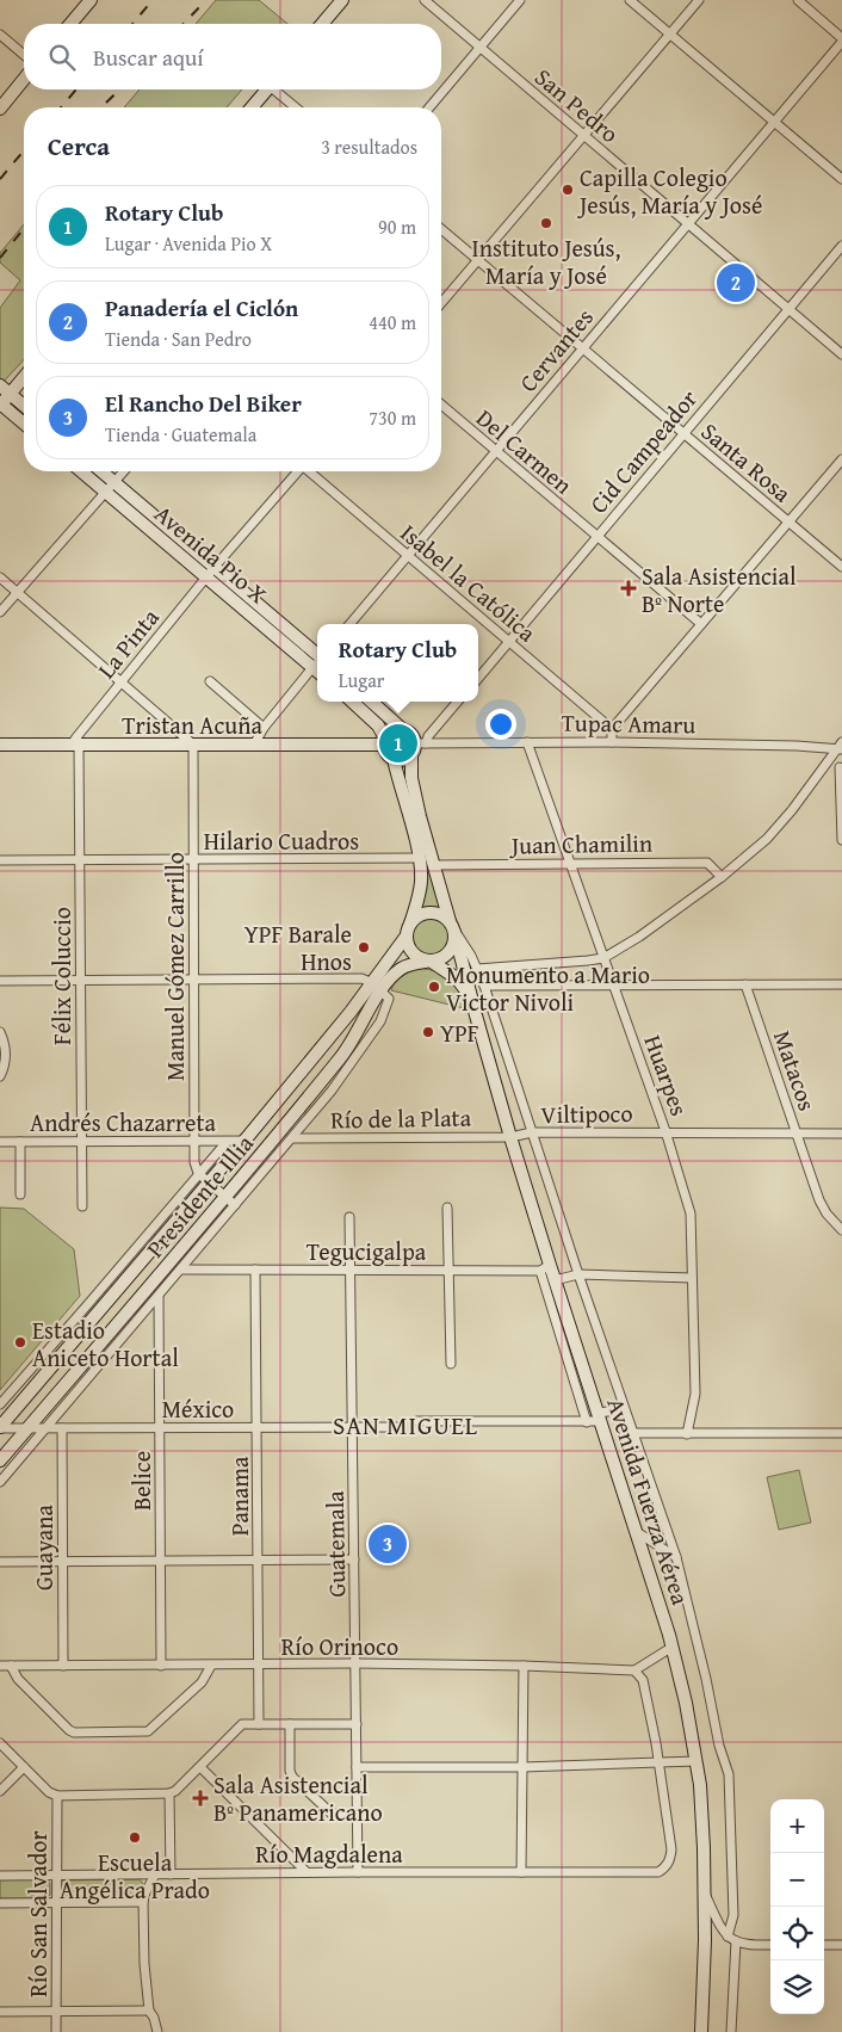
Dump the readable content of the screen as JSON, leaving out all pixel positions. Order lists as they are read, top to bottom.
{
  "streets": {
    "main road": [
      "Avenida Pio X",
      "Tristan Acuña",
      "Presidente Illia",
      "Avenida Fuerza Aérea"
    ],
    "street": [
      "San Pedro",
      "Cervantes",
      "Del Carmen",
      "Cid Campeador",
      "Santa Rosa",
      "Isabel la Católica",
      "La Pinta",
      "Tupac Amaru",
      "Hilario Cuadros",
      "Juan Chamilin",
      "Manuel Gómez Carrillo",
      "Félix Coluccio",
      "Matacos",
      "Huarpes",
      "Viltipoco",
      "Río de la Plata",
      "Andrés Chazarreta",
      "Tegucigalpa",
      "México",
      "Belice",
      "Panama",
      "Guatemala",
      "Guayana",
      "Río Orinoco",
      "Río Magdalena",
      "Río San Salvador"
    ]
  },
  "crossings": [
    ["San Pedro", "Cervantes"],
    ["San Pedro", "Cid Campeador"],
    ["Cervantes", "Del Carmen"],
    ["Cervantes", "Santa Rosa"],
    ["Cervantes", "Isabel la Católica"],
    ["Del Carmen", "Cid Campeador"],
    ["Cid Campeador", "Santa Rosa"],
    ["Cid Campeador", "Isabel la Católica"],
    ["Avenida Pio X", "La Pinta"],
    ["La Pinta", "Tristan Acuña"],
    ["La Pinta", "Félix Coluccio"],
    ["Tupac Amaru", "Tristan Acuña"],
    ["Tupac Amaru", "Huarpes"],
    ["Tupac Amaru", "Avenida Fuerza Aérea"],
    ["Tristan Acuña", "Manuel Gómez Carrillo"],
    ["Tristan Acuña", "Félix Coluccio"],
    ["Tristan Acuña", "Avenida Fuerza Aérea"],
    ["Hilario Cuadros", "Manuel Gómez Carrillo"],
    ["Hilario Cuadros", "Félix Coluccio"],
    ["Juan Chamilin", "Huarpes"],
    ["Juan Chamilin", "Avenida Fuerza Aérea"],
    ["Manuel Gómez Carrillo", "Andrés Chazarreta"],
    ["Félix Coluccio", "Andrés Chazarreta"],
    ["Matacos", "Viltipoco"],
    ["Huarpes", "Viltipoco"],
    ["Viltipoco", "Río de la Plata"],
    ["Viltipoco", "Avenida Fuerza Aérea"],
    ["Río de la Plata", "Avenida Fuerza Aérea"],
    ["Andrés Chazarreta", "Presidente Illia"],
    ["Presidente Illia", "México"],
    ["Presidente Illia", "Avenida Fuerza Aérea"],
    ["Tegucigalpa", "Panama"],
    ["Tegucigalpa", "Avenida Fuerza Aérea"],
    ["Tegucigalpa", "Guatemala"],
    ["México", "Belice"],
    ["México", "Panama"],
    ["México", "Guatemala"],
    ["México", "Guayana"],
    ["Belice", "Río Orinoco"],
    ["Panama", "Río Orinoco"],
    ["Guatemala", "Río Orinoco"],
    ["Guatemala", "Río Magdalena"],
    ["Guayana", "Río Orinoco"],
    ["Río Magdalena", "Río San Salvador"]
  ],
  "districts": ["SAN MIGUEL"],
  "places": {
    "other": [
      "Capilla Colegio Jesús, María y José",
      "Instituto Jesús, María y José",
      "YPF Barale Hnos",
      "Monumento a Mario Victor Nivoli",
      "YPF",
      "Estadio Aniceto Hortal",
      "Escuela Angélica Prado"
    ],
    "health": ["Sala Asistencial Bº Norte", "Sala Asistencial Bº Panamericano"]
  },
  "page": {
    "search": "Buscar aquí",
    "heading": ["Cerca", "3 resultados"],
    "list": [
      {
        "mark": "1",
        "name": "Rotary Club",
        "note": "Lugar · Avenida Pio X",
        "value": "90 m"
      },
      {
        "mark": "2",
        "name": "Panadería el Ciclón",
        "note": "Tienda · San Pedro",
        "value": "440 m"
      },
      {
        "mark": "3",
        "name": "El Rancho Del Biker",
        "note": "Tienda · Guatemala",
        "value": "730 m"
      }
    ],
    "pins": ["2", "1", "3"],
    "popup": ["Rotary Club", "Lugar"],
    "map_buttons": ["+", "−"]
  }
}
